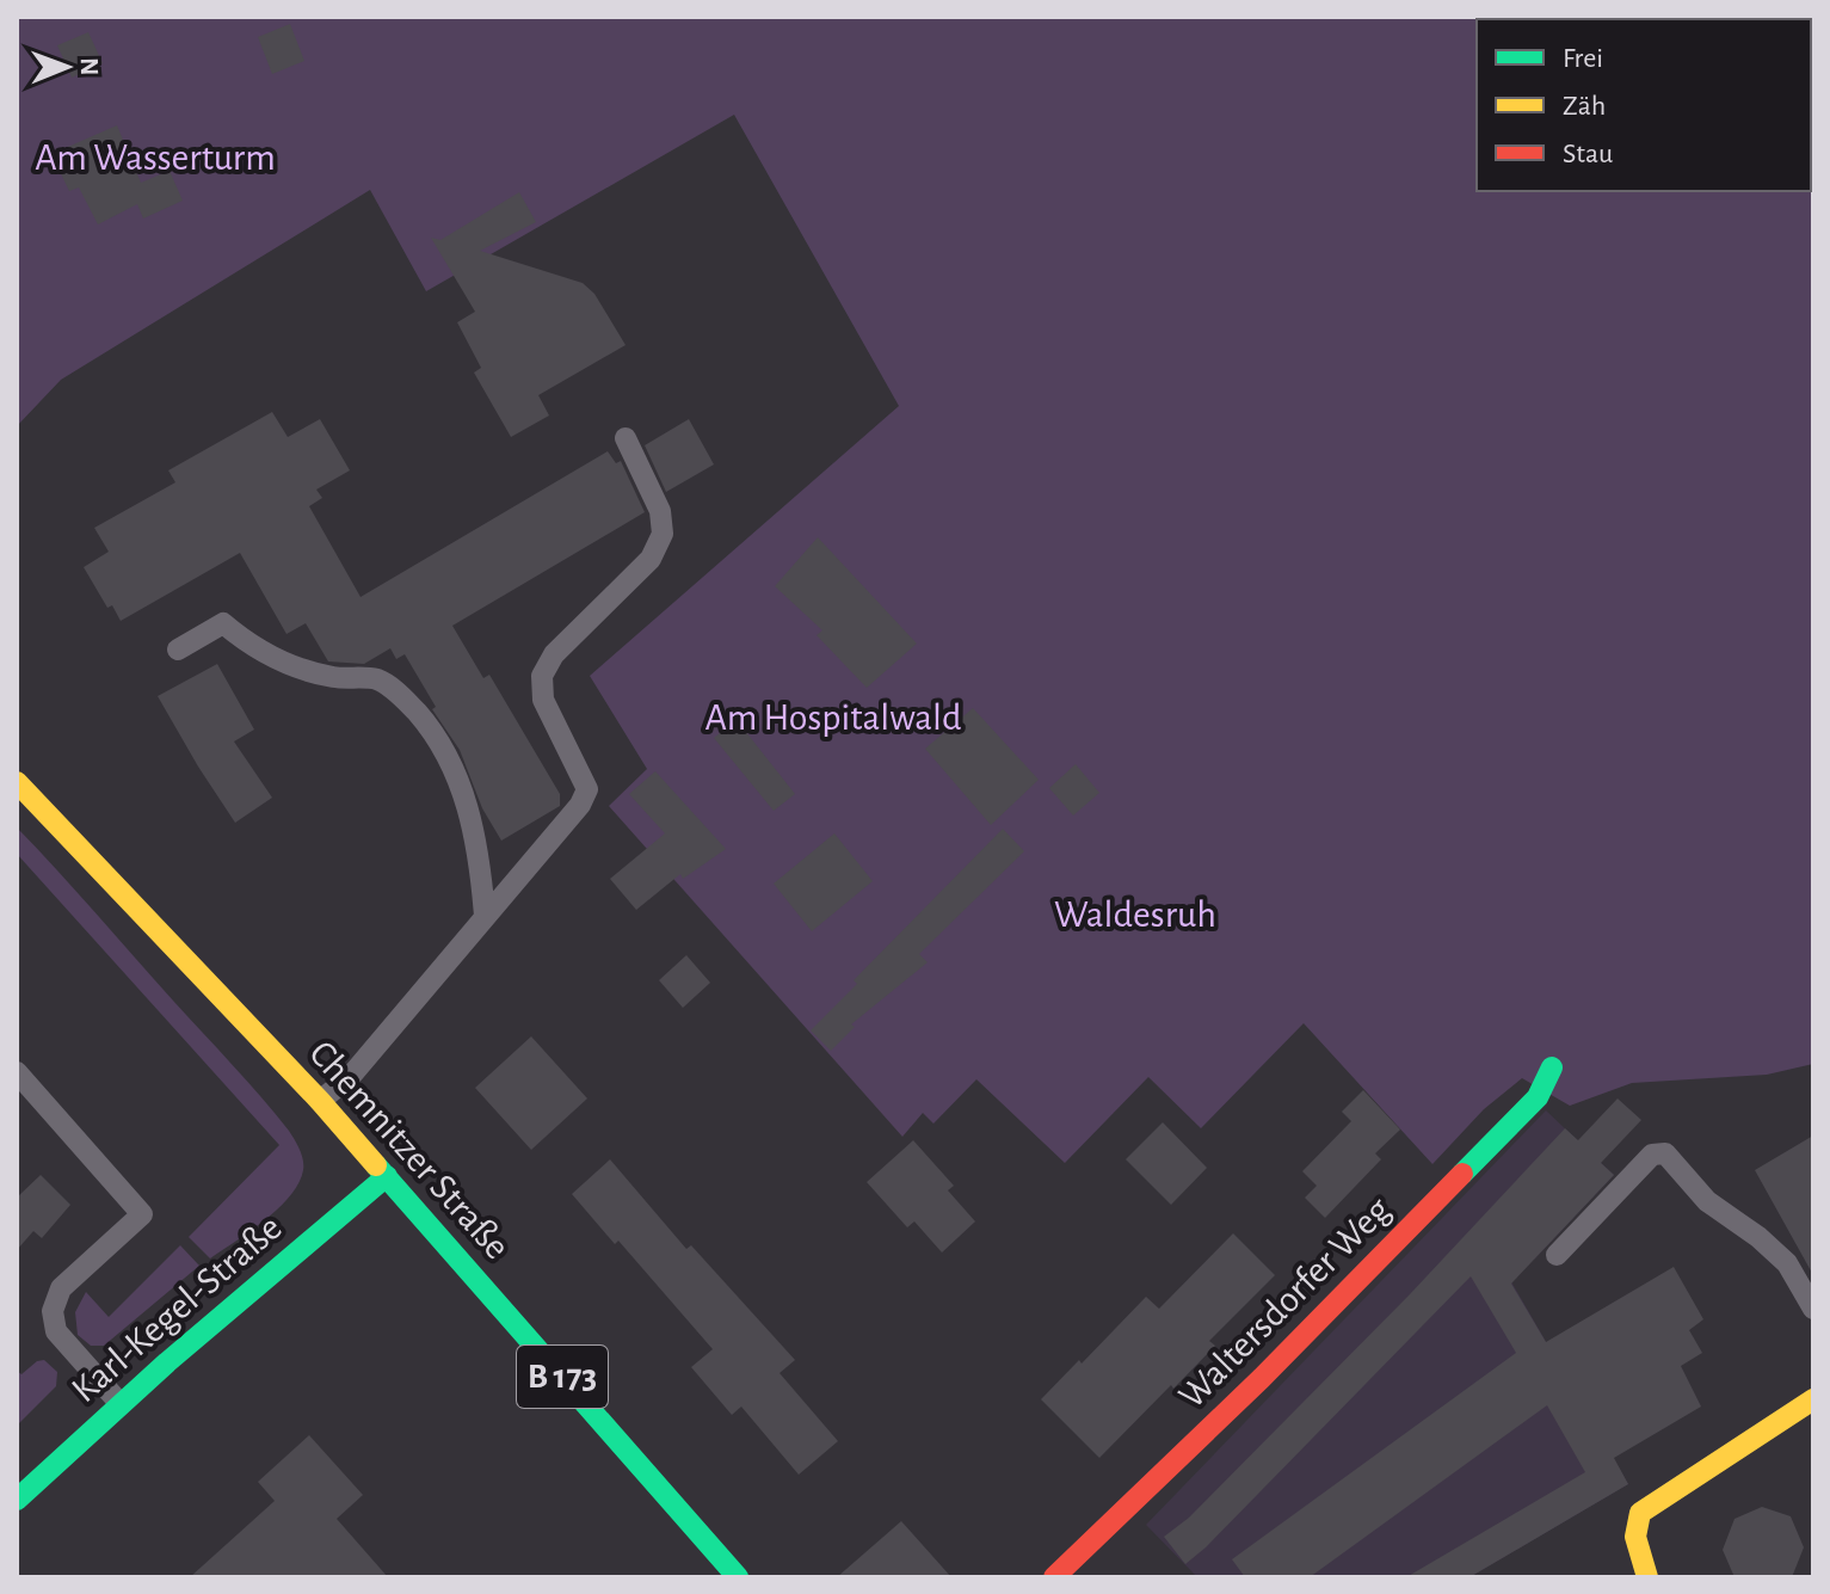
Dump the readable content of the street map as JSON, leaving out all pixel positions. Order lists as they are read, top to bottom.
{
  "streets": {
    "street": [
      "Chemnitzer Straße",
      "Waltersdorfer Weg",
      "Karl-Kegel-Straße",
      "B 173"
    ]
  },
  "crossings": [
    ["Chemnitzer Straße", "Karl-Kegel-Straße"]
  ],
  "parks": ["Am Wasserturm", "Am Hospitalwald", "Waldesruh"],
  "legend": ["Frei", "Zäh", "Stau"],
  "north": "right"
}
